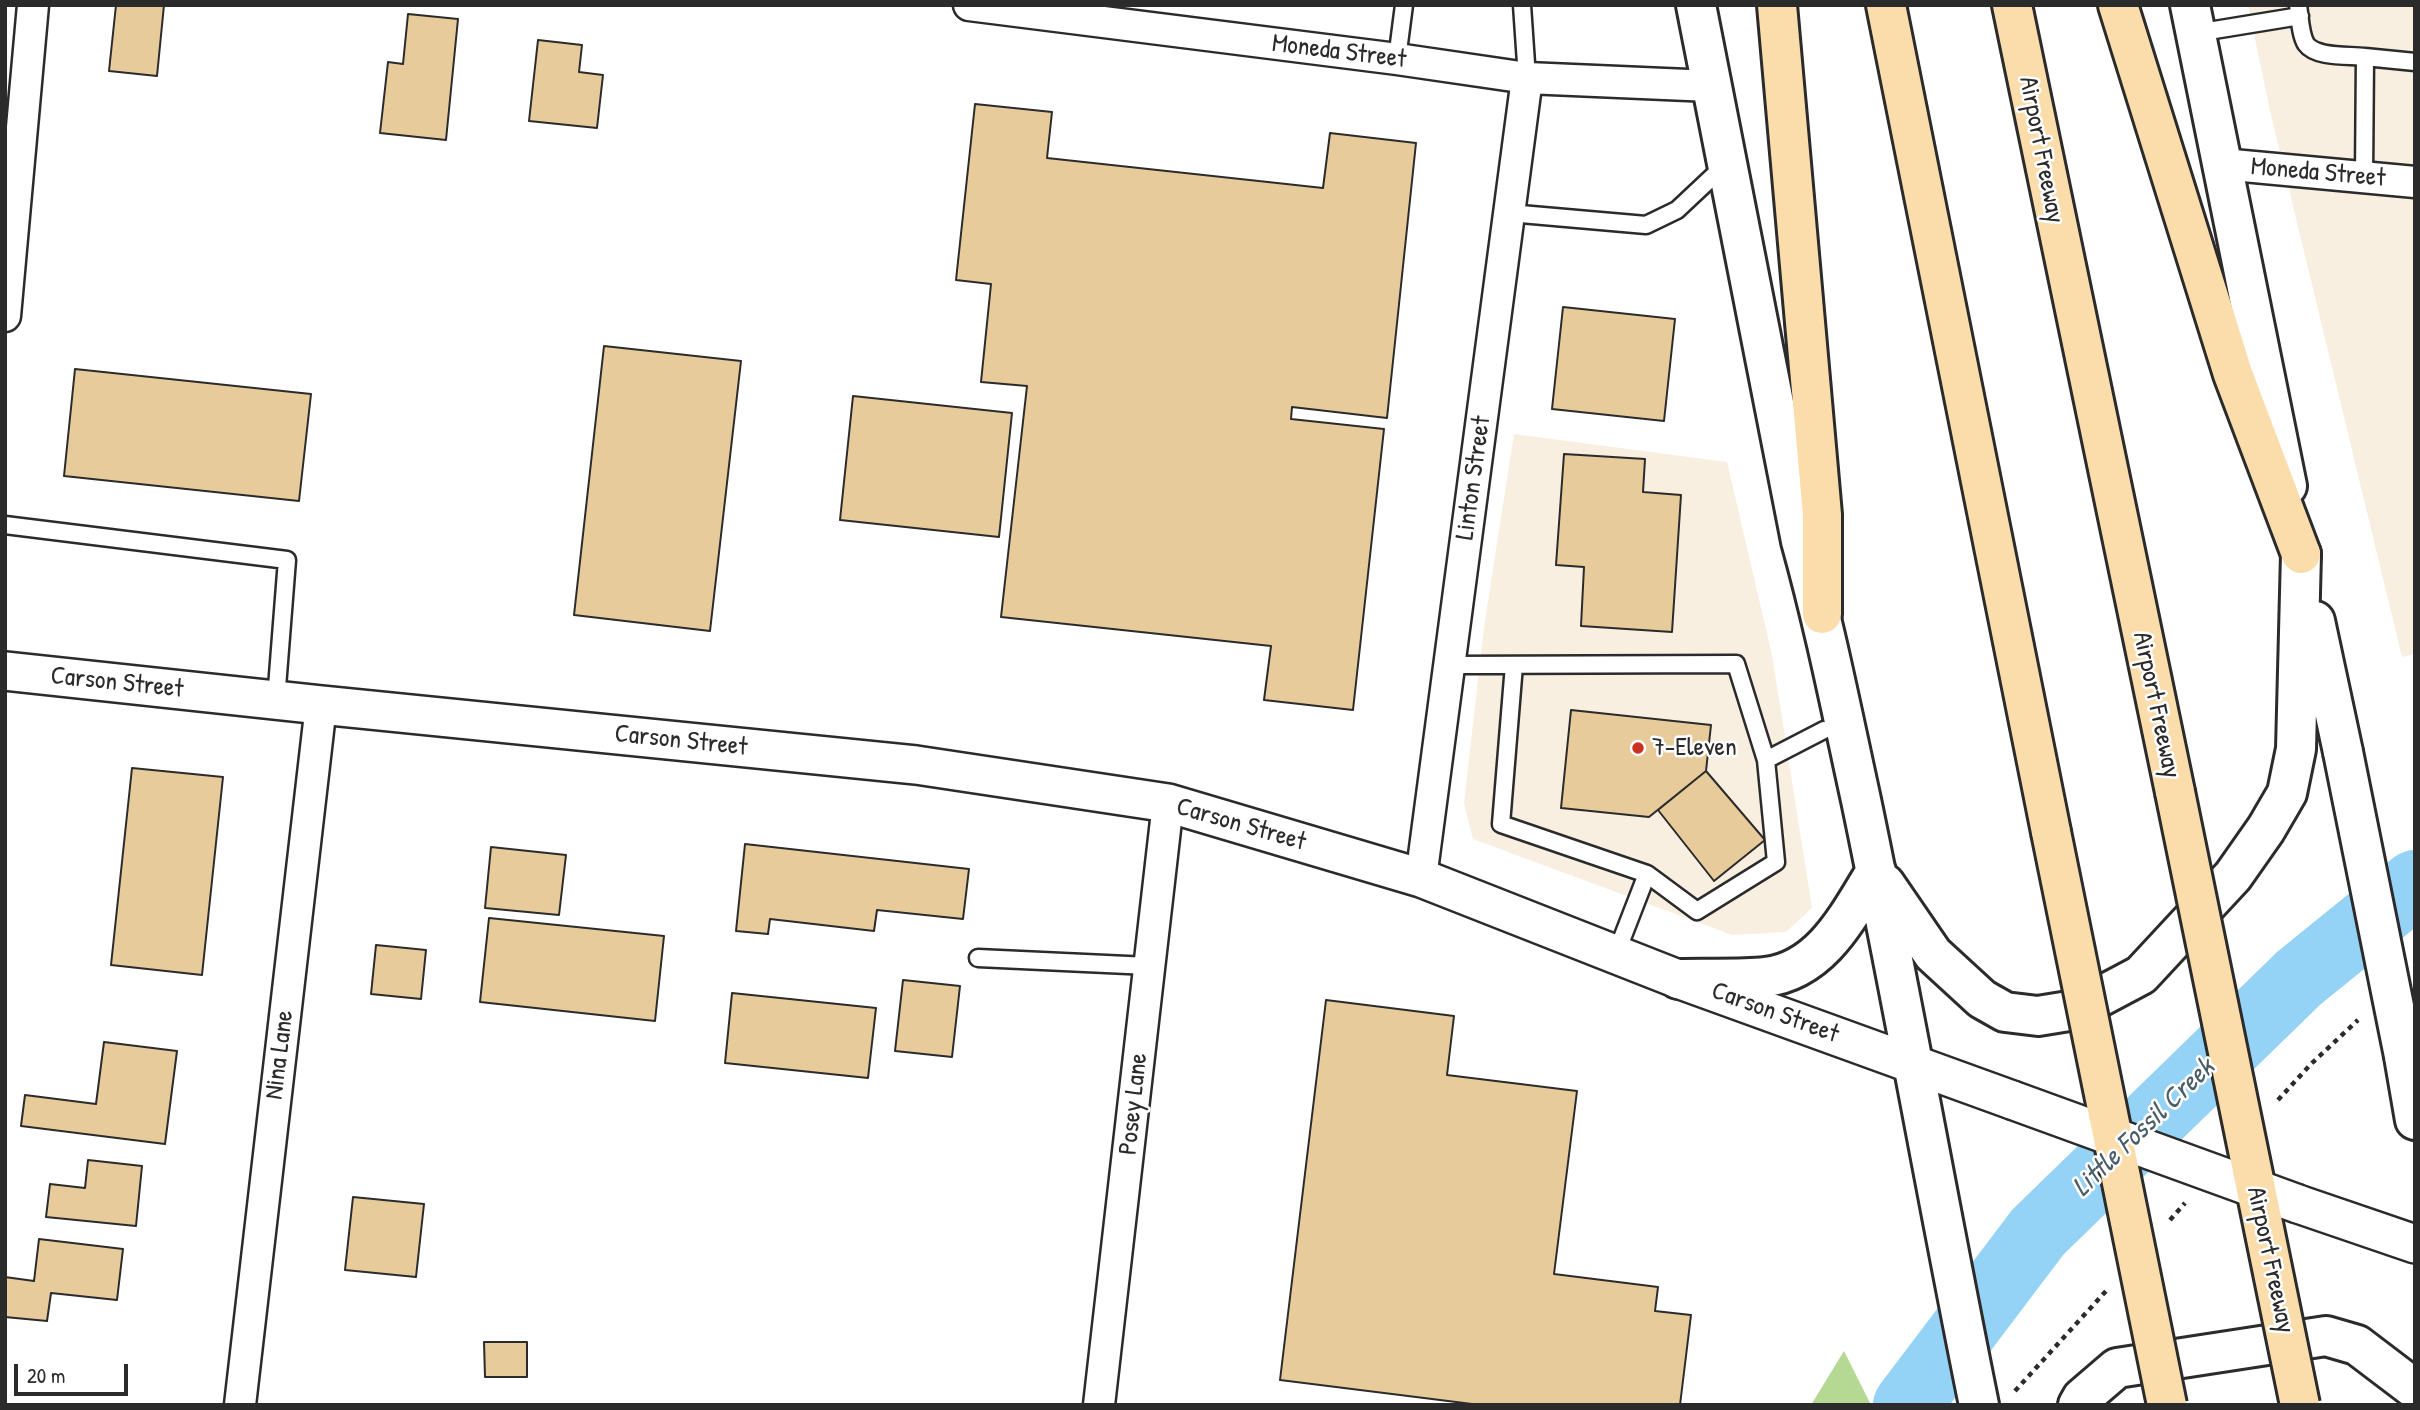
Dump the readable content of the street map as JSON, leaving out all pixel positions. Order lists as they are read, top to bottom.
{
  "streets": {
    "highway": ["Airport Freeway"],
    "street": [
      "Moneda Street",
      "Linton Street",
      "Carson Street",
      "Nina Lane",
      "Posey Lane"
    ]
  },
  "crossings": [
    ["Moneda Street", "Linton Street"],
    ["Linton Street", "Carson Street"],
    ["Carson Street", "Nina Lane"],
    ["Carson Street", "Posey Lane"]
  ],
  "water": ["Little Fossil Creek"],
  "places": ["7-Eleven"],
  "scale_bar": "20 m"
}
